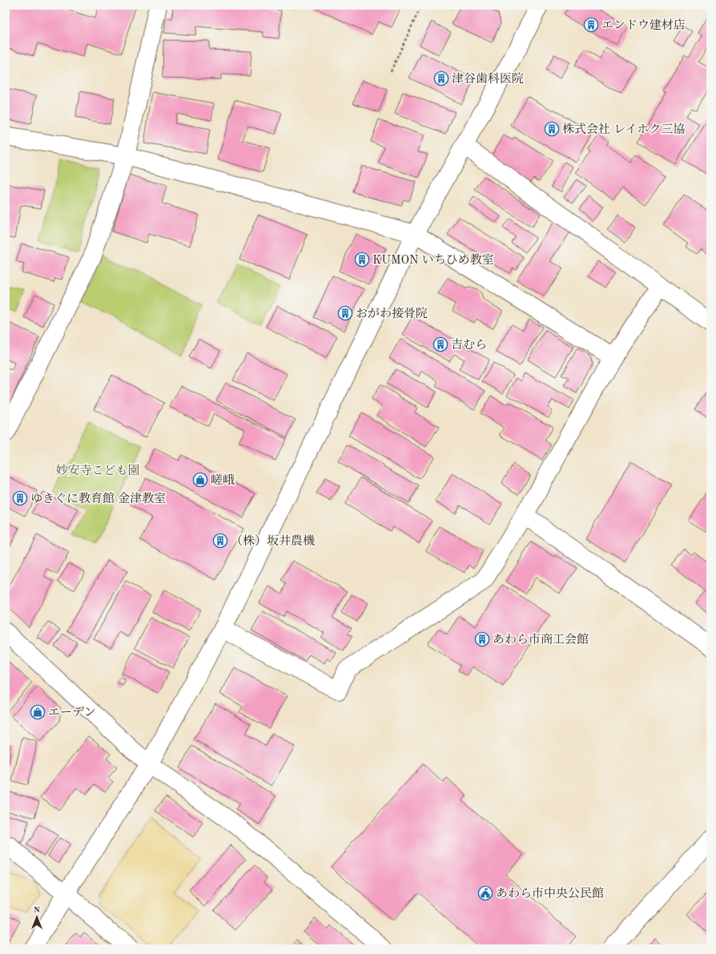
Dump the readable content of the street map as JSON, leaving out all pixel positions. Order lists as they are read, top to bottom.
{
  "parks": ["妙安寺こども園"],
  "places": {
    "building": [
      "エンドウ建材店",
      "津谷歯科医院",
      "株式会社 レイホク三協",
      "KUMON いちひめ教室",
      "おがわ接骨院",
      "吉むら",
      "ゆきぐに教育館 金津教室",
      "（株）坂井農機",
      "あわら市商工会館"
    ],
    "shop": ["嵯峨", "エーデン"],
    "public building": ["あわら市中央公民館"]
  },
  "north": "top"
}
